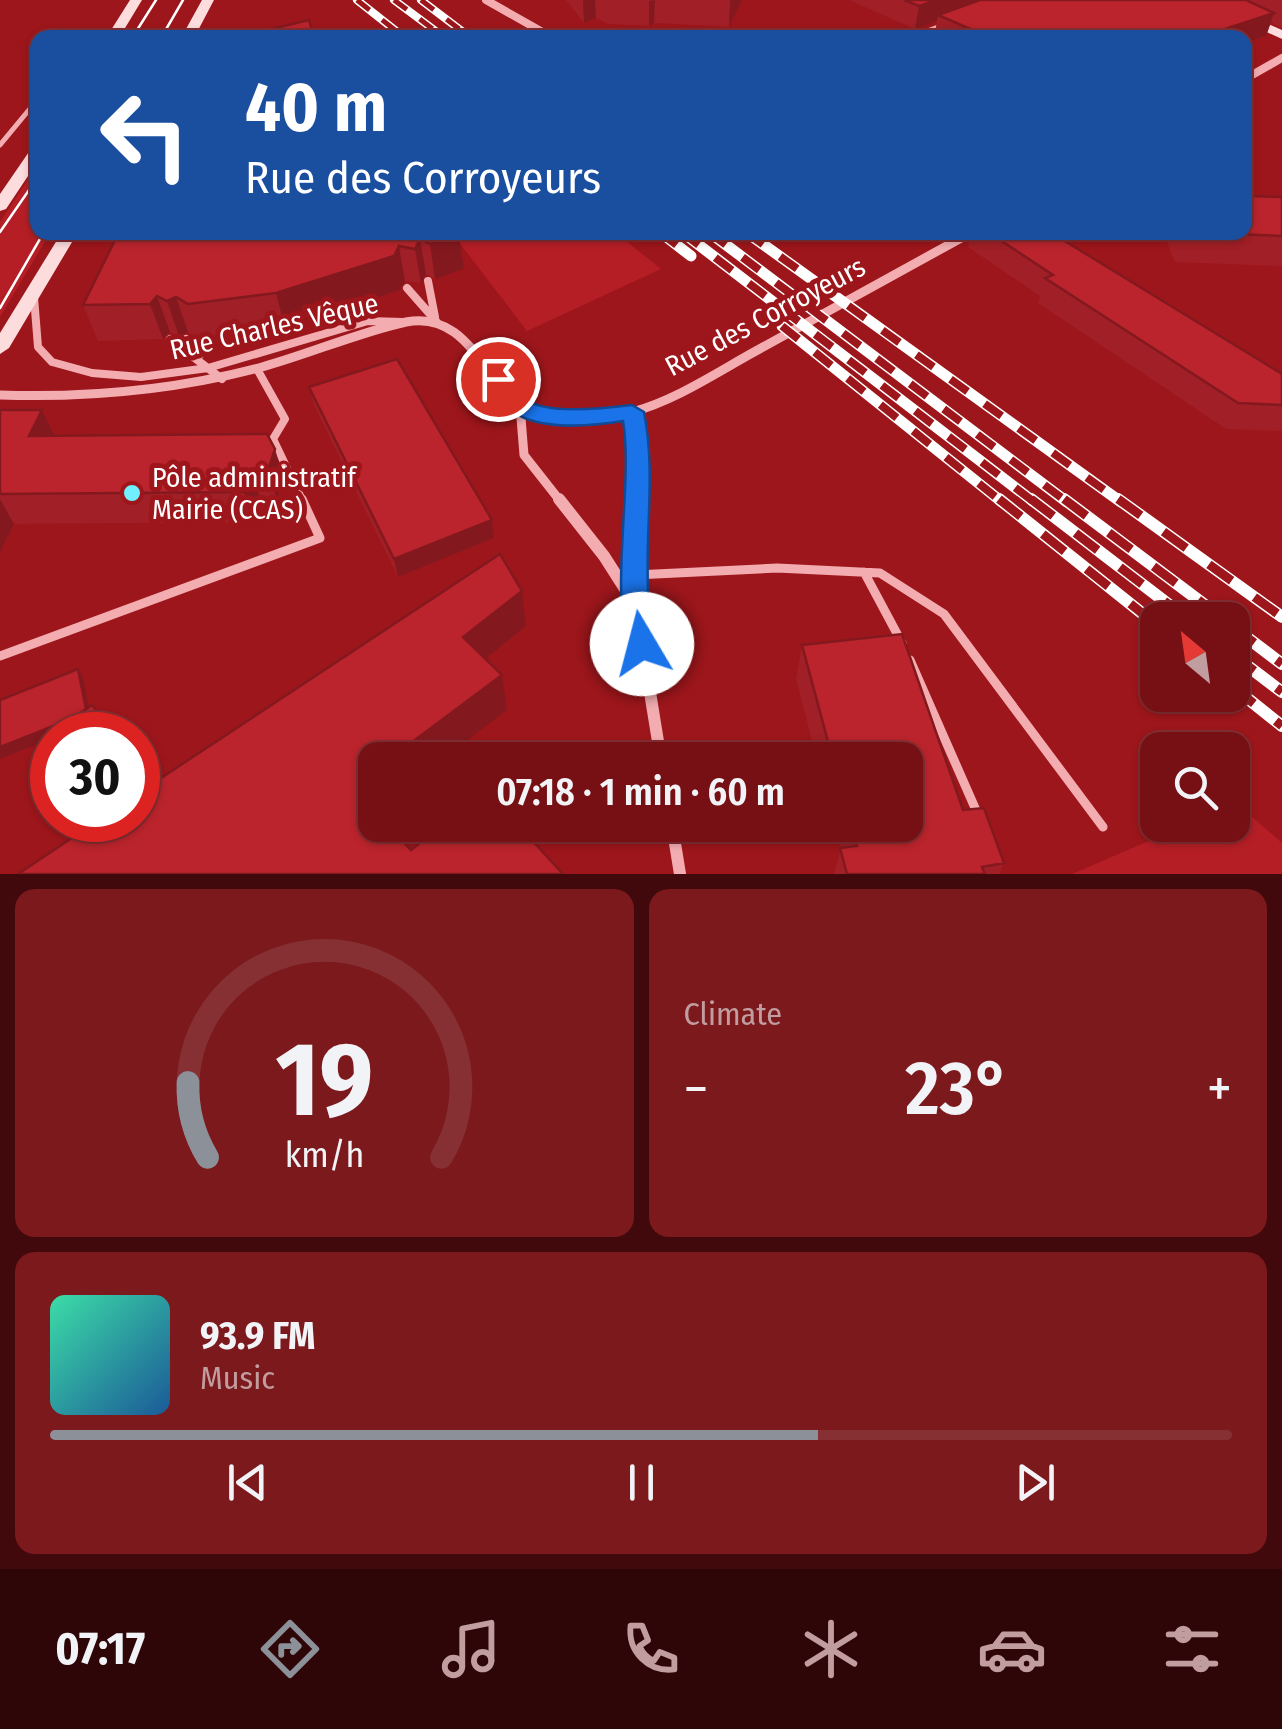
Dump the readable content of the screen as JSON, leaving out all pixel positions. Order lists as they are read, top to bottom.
{
  "streets": {
    "street": ["Rue des Corroyeurs", "Rue Charles Vêque"]
  },
  "places": ["Pôle administratif Mairie (CCAS)"],
  "north": "top left",
  "page": {
    "turn": ["40 m", "Rue des Corroyeurs"],
    "limit": "30",
    "trip": "07:18 · 1 min · 60 m",
    "tile": "Climate",
    "heat": ["−", "23°", "+"],
    "song": ["93.9 FM", "Music"],
    "tabs": "07:17",
    "gauge": ["19", "km/h"]
  }
}
